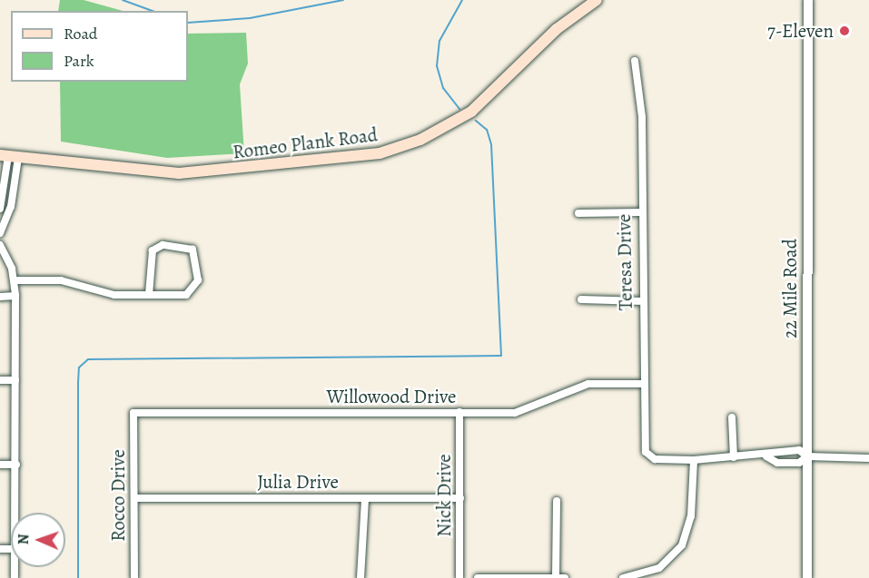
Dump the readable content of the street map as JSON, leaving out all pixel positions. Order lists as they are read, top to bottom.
{
  "streets": {
    "main road": ["Romeo Plank Road"],
    "street": [
      "Teresa Drive",
      "22 Mile Road",
      "Willowood Drive",
      "Julia Drive",
      "Rocco Drive",
      "Nick Drive"
    ]
  },
  "crossings": [
    ["Teresa Drive", "Willowood Drive"],
    ["Willowood Drive", "Rocco Drive"],
    ["Willowood Drive", "Nick Drive"],
    ["Julia Drive", "Rocco Drive"],
    ["Julia Drive", "Nick Drive"]
  ],
  "places": ["7-Eleven"],
  "legend": ["Road", "Park"],
  "north": "left"
}
